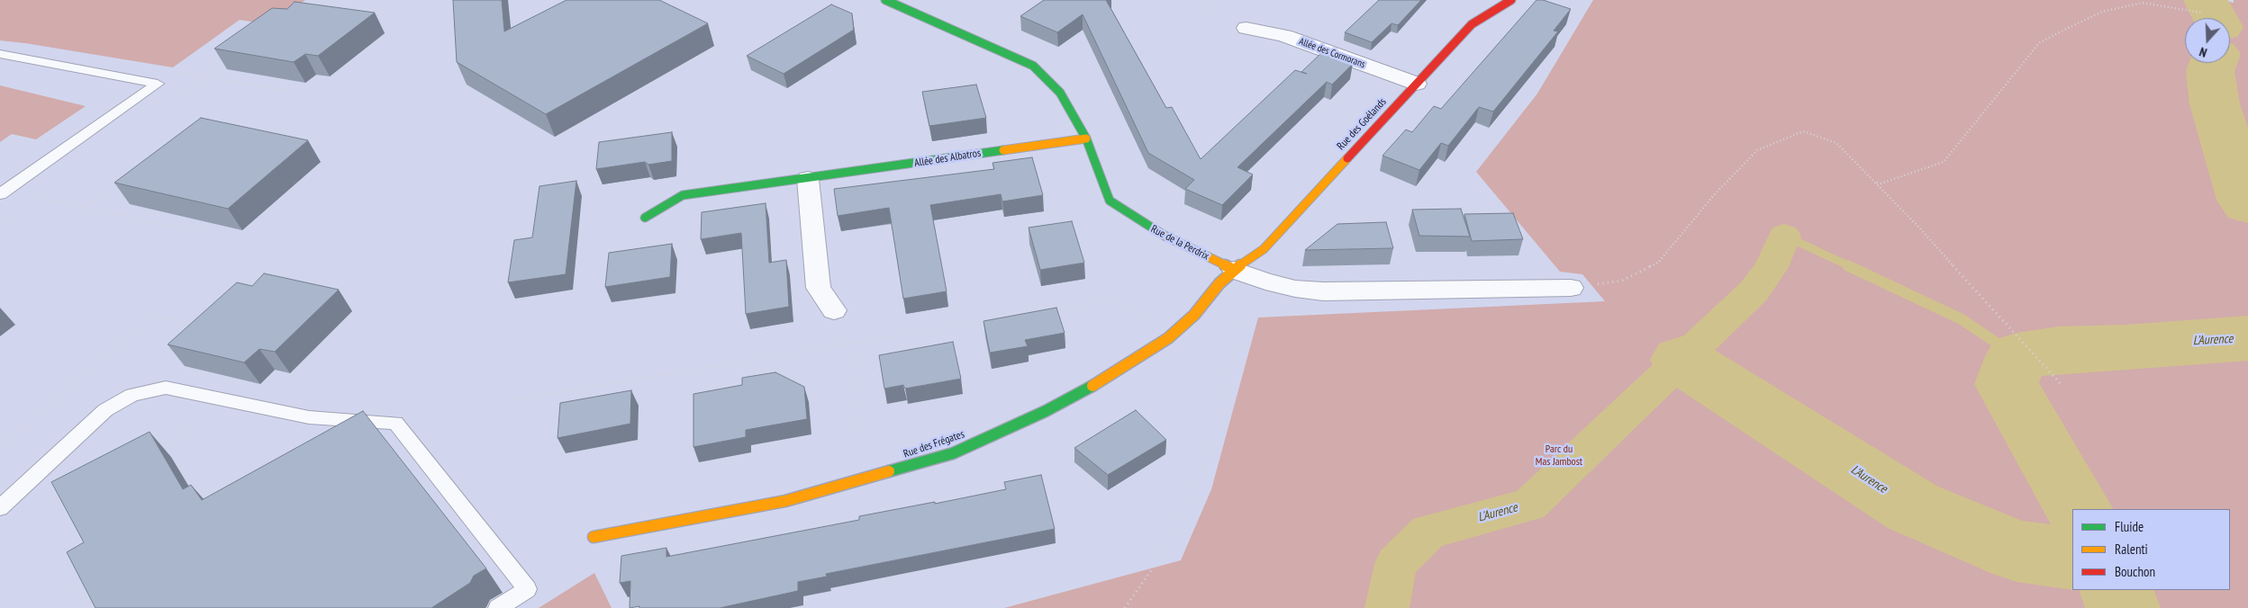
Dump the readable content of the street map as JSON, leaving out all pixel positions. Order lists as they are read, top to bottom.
{
  "streets": {
    "street": [
      "Allée des Cormorans",
      "Rue des Goélands",
      "Allée des Albatros",
      "Rue de la Perdrix",
      "Rue des Frégates"
    ]
  },
  "crossings": [
    ["Allée des Cormorans", "Rue des Goélands"],
    ["Rue des Goélands", "Rue de la Perdrix"],
    ["Rue des Goélands", "Rue des Frégates"],
    ["Allée des Albatros", "Rue de la Perdrix"],
    ["Rue de la Perdrix", "Rue des Frégates"]
  ],
  "water": ["L'Aurence"],
  "parks": ["Parc du Mas Jambost"],
  "legend": ["Fluide", "Ralenti", "Bouchon"],
  "north": "bottom"
}
